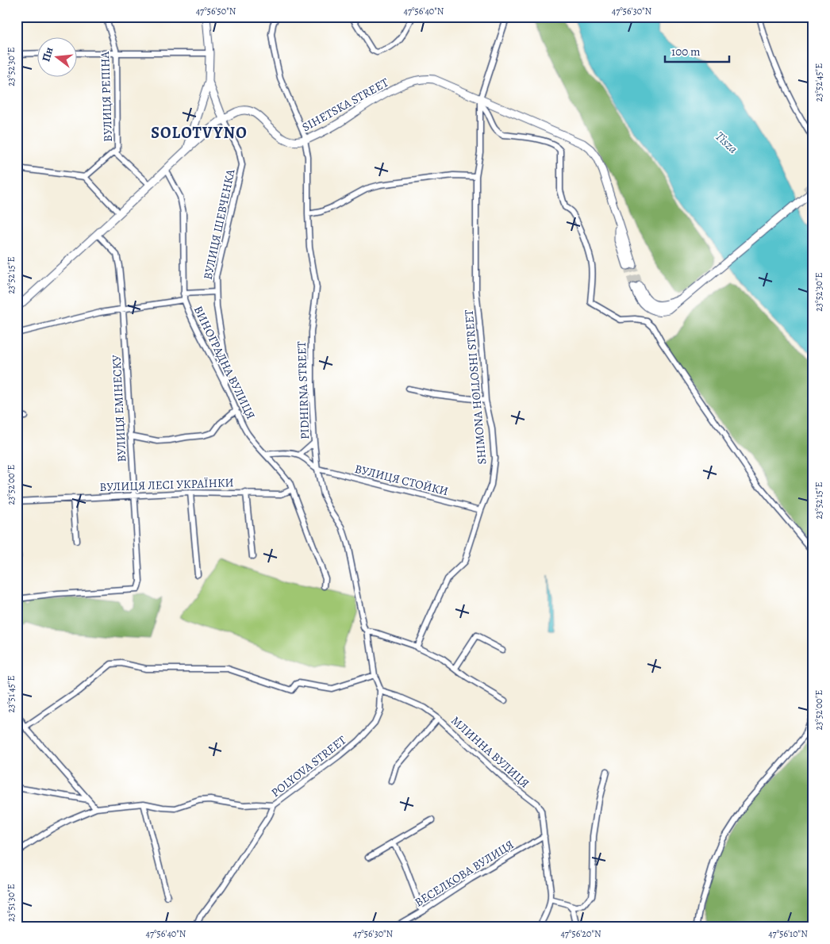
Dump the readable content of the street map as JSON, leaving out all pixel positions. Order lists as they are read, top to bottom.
{
  "streets": {
    "street": [
      "ВУЛИЦЯ РЕПІНА",
      "SIHETSKA STREET",
      "ВУЛИЦЯ ШЕВЧЕНКА",
      "ВИНОГРАДНА ВУЛИЦЯ",
      "SHIMONA HOLLOSHI STREET",
      "PIDHIRNA STREET",
      "ВУЛИЦЯ ЕМІНЕСКУ",
      "ВУЛИЦЯ СТОЙКИ",
      "ВУЛИЦЯ ЛЕСІ УКРАЇНКИ",
      "МЛИННА ВУЛИЦЯ",
      "POLYOVA STREET",
      "ВЕСЕЛКОВА ВУЛИЦЯ"
    ]
  },
  "crossings": [
    ["SIHETSKA STREET", "ВУЛИЦЯ ШЕВЧЕНКА"],
    ["SIHETSKA STREET", "SHIMONA HOLLOSHI STREET"],
    ["SIHETSKA STREET", "PIDHIRNA STREET"],
    ["SIHETSKA STREET", "ВУЛИЦЯ ЕМІНЕСКУ"],
    ["ВУЛИЦЯ ШЕВЧЕНКА", "ВИНОГРАДНА ВУЛИЦЯ"],
    ["ВИНОГРАДНА ВУЛИЦЯ", "ВУЛИЦЯ ЕМІНЕСКУ"],
    ["ВИНОГРАДНА ВУЛИЦЯ", "ВУЛИЦЯ ЛЕСІ УКРАЇНКИ"],
    ["SHIMONA HOLLOSHI STREET", "ВУЛИЦЯ СТОЙКИ"],
    ["PIDHIRNA STREET", "ВУЛИЦЯ СТОЙКИ"],
    ["PIDHIRNA STREET", "POLYOVA STREET"],
    ["ВУЛИЦЯ ЕМІНЕСКУ", "ВУЛИЦЯ ЛЕСІ УКРАЇНКИ"],
    ["МЛИННА ВУЛИЦЯ", "POLYOVA STREET"],
    ["МЛИННА ВУЛИЦЯ", "ВЕСЕЛКОВА ВУЛИЦЯ"]
  ],
  "districts": ["SOLOTVYNO"],
  "water": ["Tisza"],
  "scale_bar": "100 m",
  "north": "left",
  "coordinates": [
    "47°56'50\"N",
    "47°56'40\"N",
    "47°56'30\"N",
    "23°52'30\"E",
    "23°52'45\"E",
    "23°52'15\"E",
    "23°52'00\"E",
    "23°51'45\"E",
    "23°51'30\"E",
    "47°56'20\"N",
    "47°56'10\"N"
  ]
}
